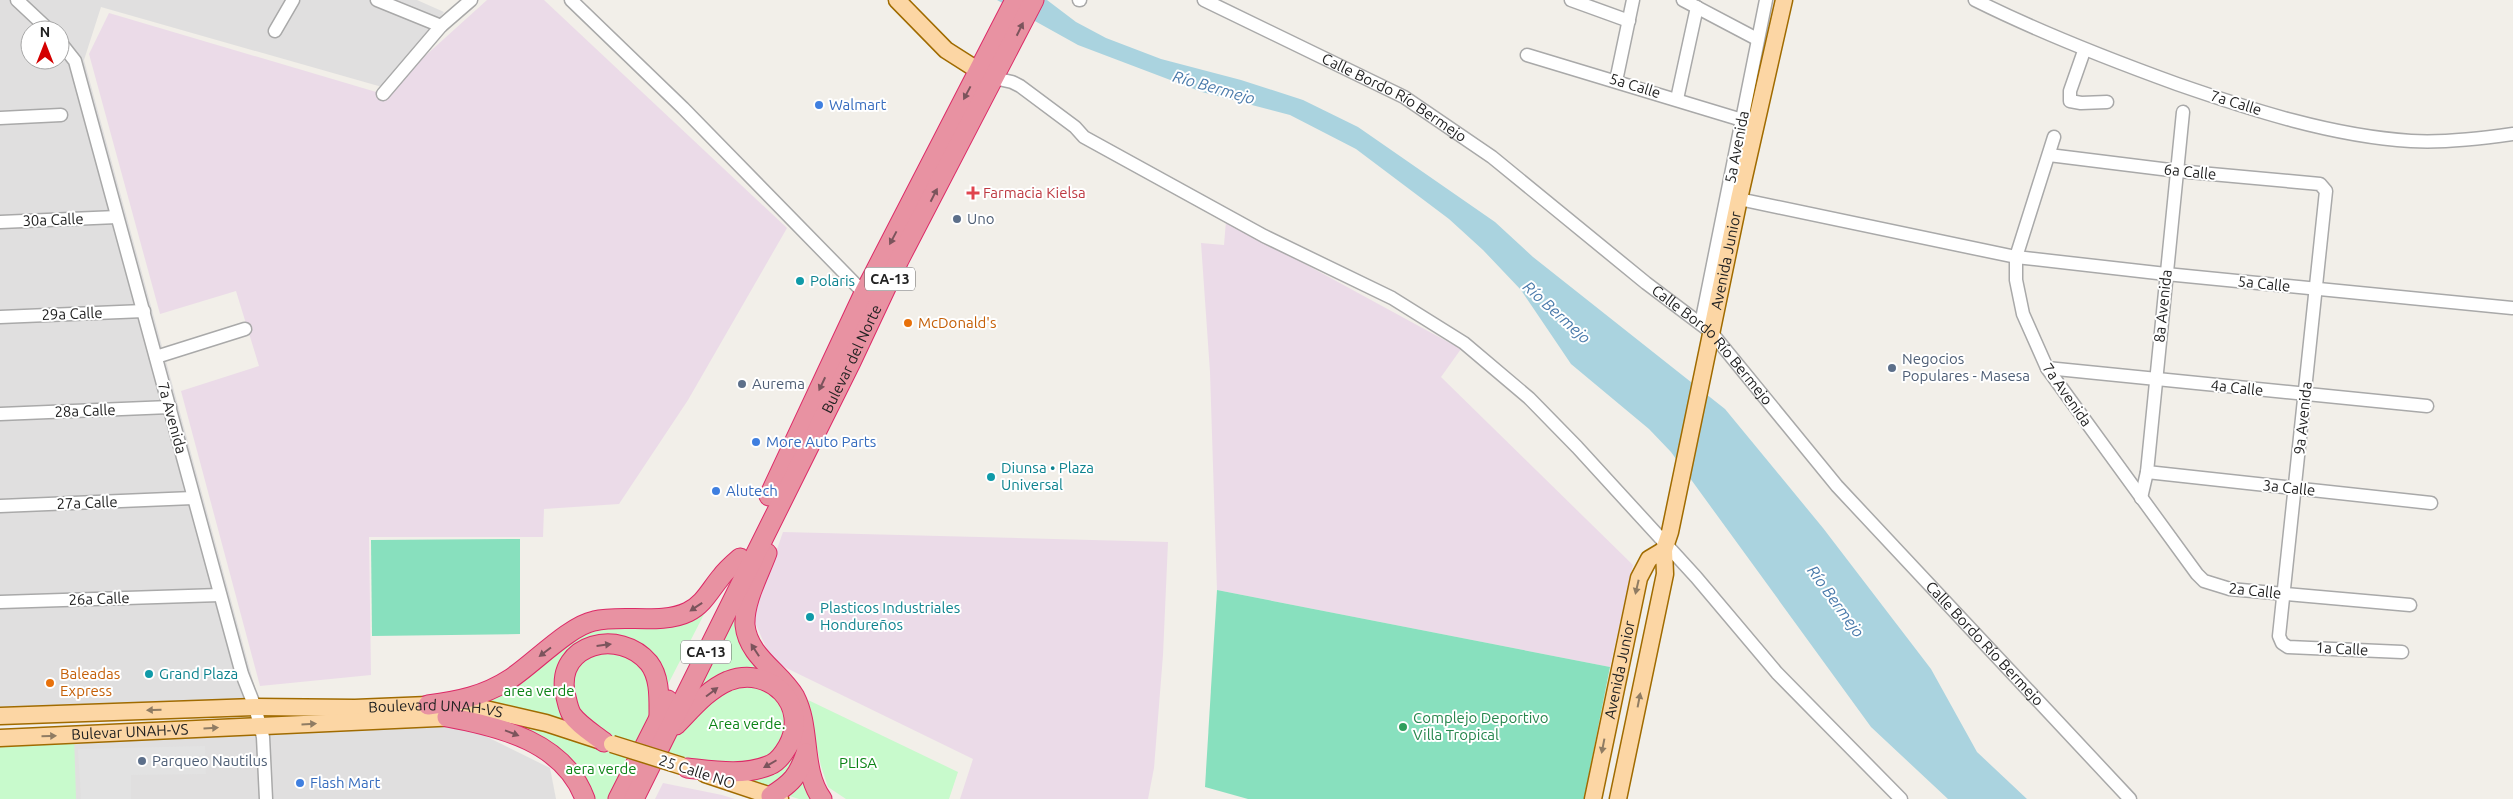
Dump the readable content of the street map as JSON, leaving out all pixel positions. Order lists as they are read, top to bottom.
{
  "streets": {
    "highway": ["CA-13", "Bulevar del Norte"],
    "main road": [
      "Avenida Junior",
      "Boulevard UNAH-VS",
      "Bulevar UNAH-VS",
      "25 Calle NO"
    ],
    "street": [
      "5a Calle",
      "Calle Bordo Río Bermejo",
      "7a Calle",
      "5a Avenida",
      "6a Calle",
      "30a Calle",
      "8a Avenida",
      "29a Calle",
      "4a Calle",
      "7a Avenida",
      "28a Calle",
      "9a Avenida",
      "3a Calle",
      "27a Calle",
      "2a Calle",
      "26a Calle",
      "1a Calle"
    ]
  },
  "crossings": [
    ["5a Calle", "5a Avenida"],
    ["5a Calle", "Avenida Junior"],
    ["5a Calle", "8a Avenida"],
    ["5a Calle", "7a Avenida"],
    ["5a Calle", "9a Avenida"],
    ["Calle Bordo Río Bermejo", "5a Avenida"],
    ["Calle Bordo Río Bermejo", "Avenida Junior"],
    ["5a Avenida", "Avenida Junior"],
    ["6a Calle", "8a Avenida"],
    ["6a Calle", "7a Avenida"],
    ["6a Calle", "9a Avenida"],
    ["30a Calle", "7a Avenida"],
    ["8a Avenida", "4a Calle"],
    ["8a Avenida", "7a Avenida"],
    ["8a Avenida", "3a Calle"],
    ["8a Avenida", "2a Calle"],
    ["29a Calle", "7a Avenida"],
    ["4a Calle", "7a Avenida"],
    ["4a Calle", "9a Avenida"],
    ["7a Avenida", "28a Calle"],
    ["7a Avenida", "27a Calle"],
    ["7a Avenida", "2a Calle"],
    ["7a Avenida", "26a Calle"],
    ["7a Avenida", "Boulevard UNAH-VS"],
    ["7a Avenida", "Bulevar UNAH-VS"],
    ["9a Avenida", "3a Calle"],
    ["9a Avenida", "2a Calle"],
    ["9a Avenida", "1a Calle"],
    ["Boulevard UNAH-VS", "Bulevar UNAH-VS"],
    ["Boulevard UNAH-VS", "25 Calle NO"]
  ],
  "water": ["Río Bermejo"],
  "parks": [
    "area verde",
    "Area verde.",
    "PLISA",
    "aera verde"
  ],
  "places": {
    "other": [
      "Walmart",
      "Uno",
      "Polaris",
      "McDonald's",
      "Negocios Populares - Masesa",
      "Aurema",
      "More Auto Parts",
      "Diunsa • Plaza Universal",
      "Alutech",
      "Plasticos Industriales Hondureños",
      "Grand Plaza",
      "Baleadas Express",
      "Complejo Deportivo Villa Tropical",
      "Parqueo Nautilus",
      "Flash Mart"
    ],
    "health": ["Farmacia Kielsa"]
  },
  "north": "top"
}
